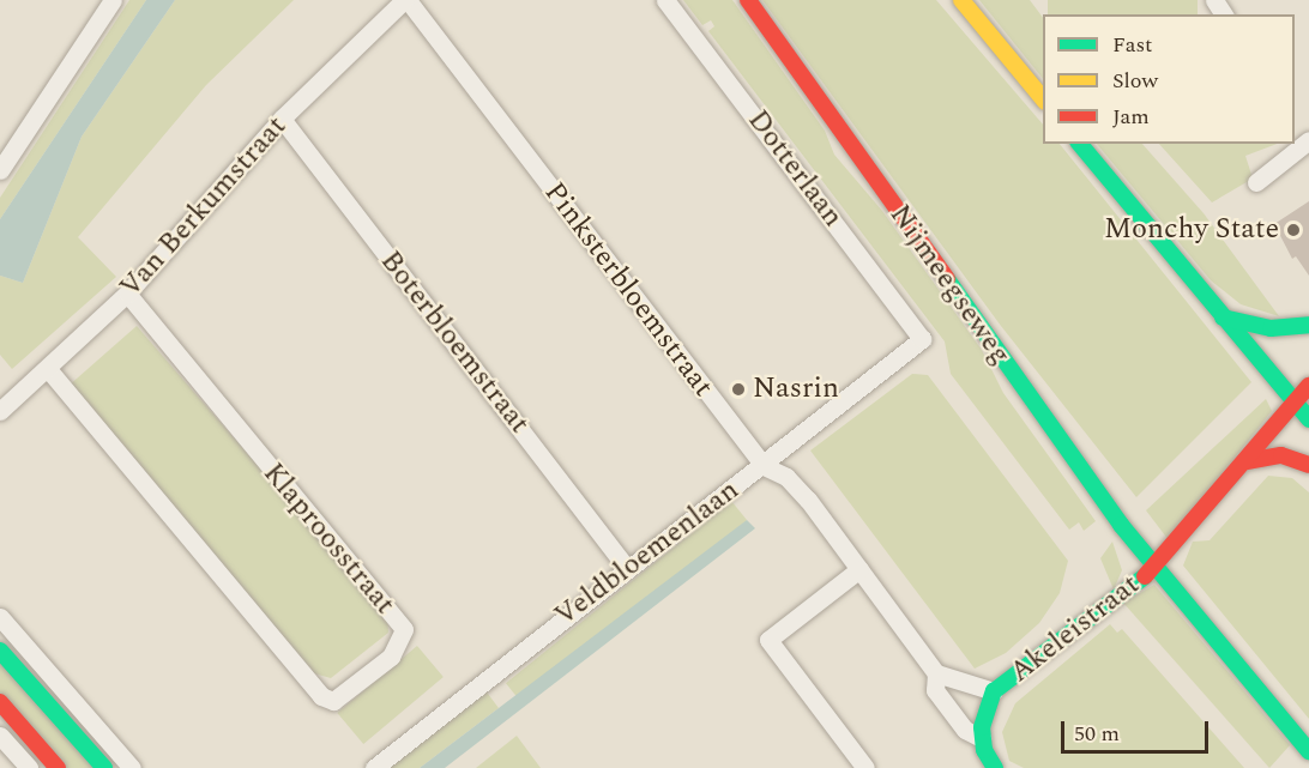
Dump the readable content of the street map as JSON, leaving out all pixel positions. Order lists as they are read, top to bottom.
{
  "streets": {
    "main road": ["Nijmeegseweg", "Akeleistraat"],
    "street": [
      "Dotterlaan",
      "Van Berkumstraat",
      "Pinksterbloemstraat",
      "Boterbloemstraat",
      "Klaproosstraat",
      "Veldbloemenlaan"
    ]
  },
  "crossings": [
    ["Dotterlaan", "Veldbloemenlaan"],
    ["Van Berkumstraat", "Pinksterbloemstraat"],
    ["Van Berkumstraat", "Boterbloemstraat"],
    ["Van Berkumstraat", "Klaproosstraat"],
    ["Nijmeegseweg", "Akeleistraat"],
    ["Pinksterbloemstraat", "Veldbloemenlaan"],
    ["Pinksterbloemstraat", "Akeleistraat"],
    ["Boterbloemstraat", "Veldbloemenlaan"]
  ],
  "places": ["Monchy State", "Nasrin"],
  "legend": ["Fast", "Slow", "Jam"],
  "scale_bar": "50 m"
}
